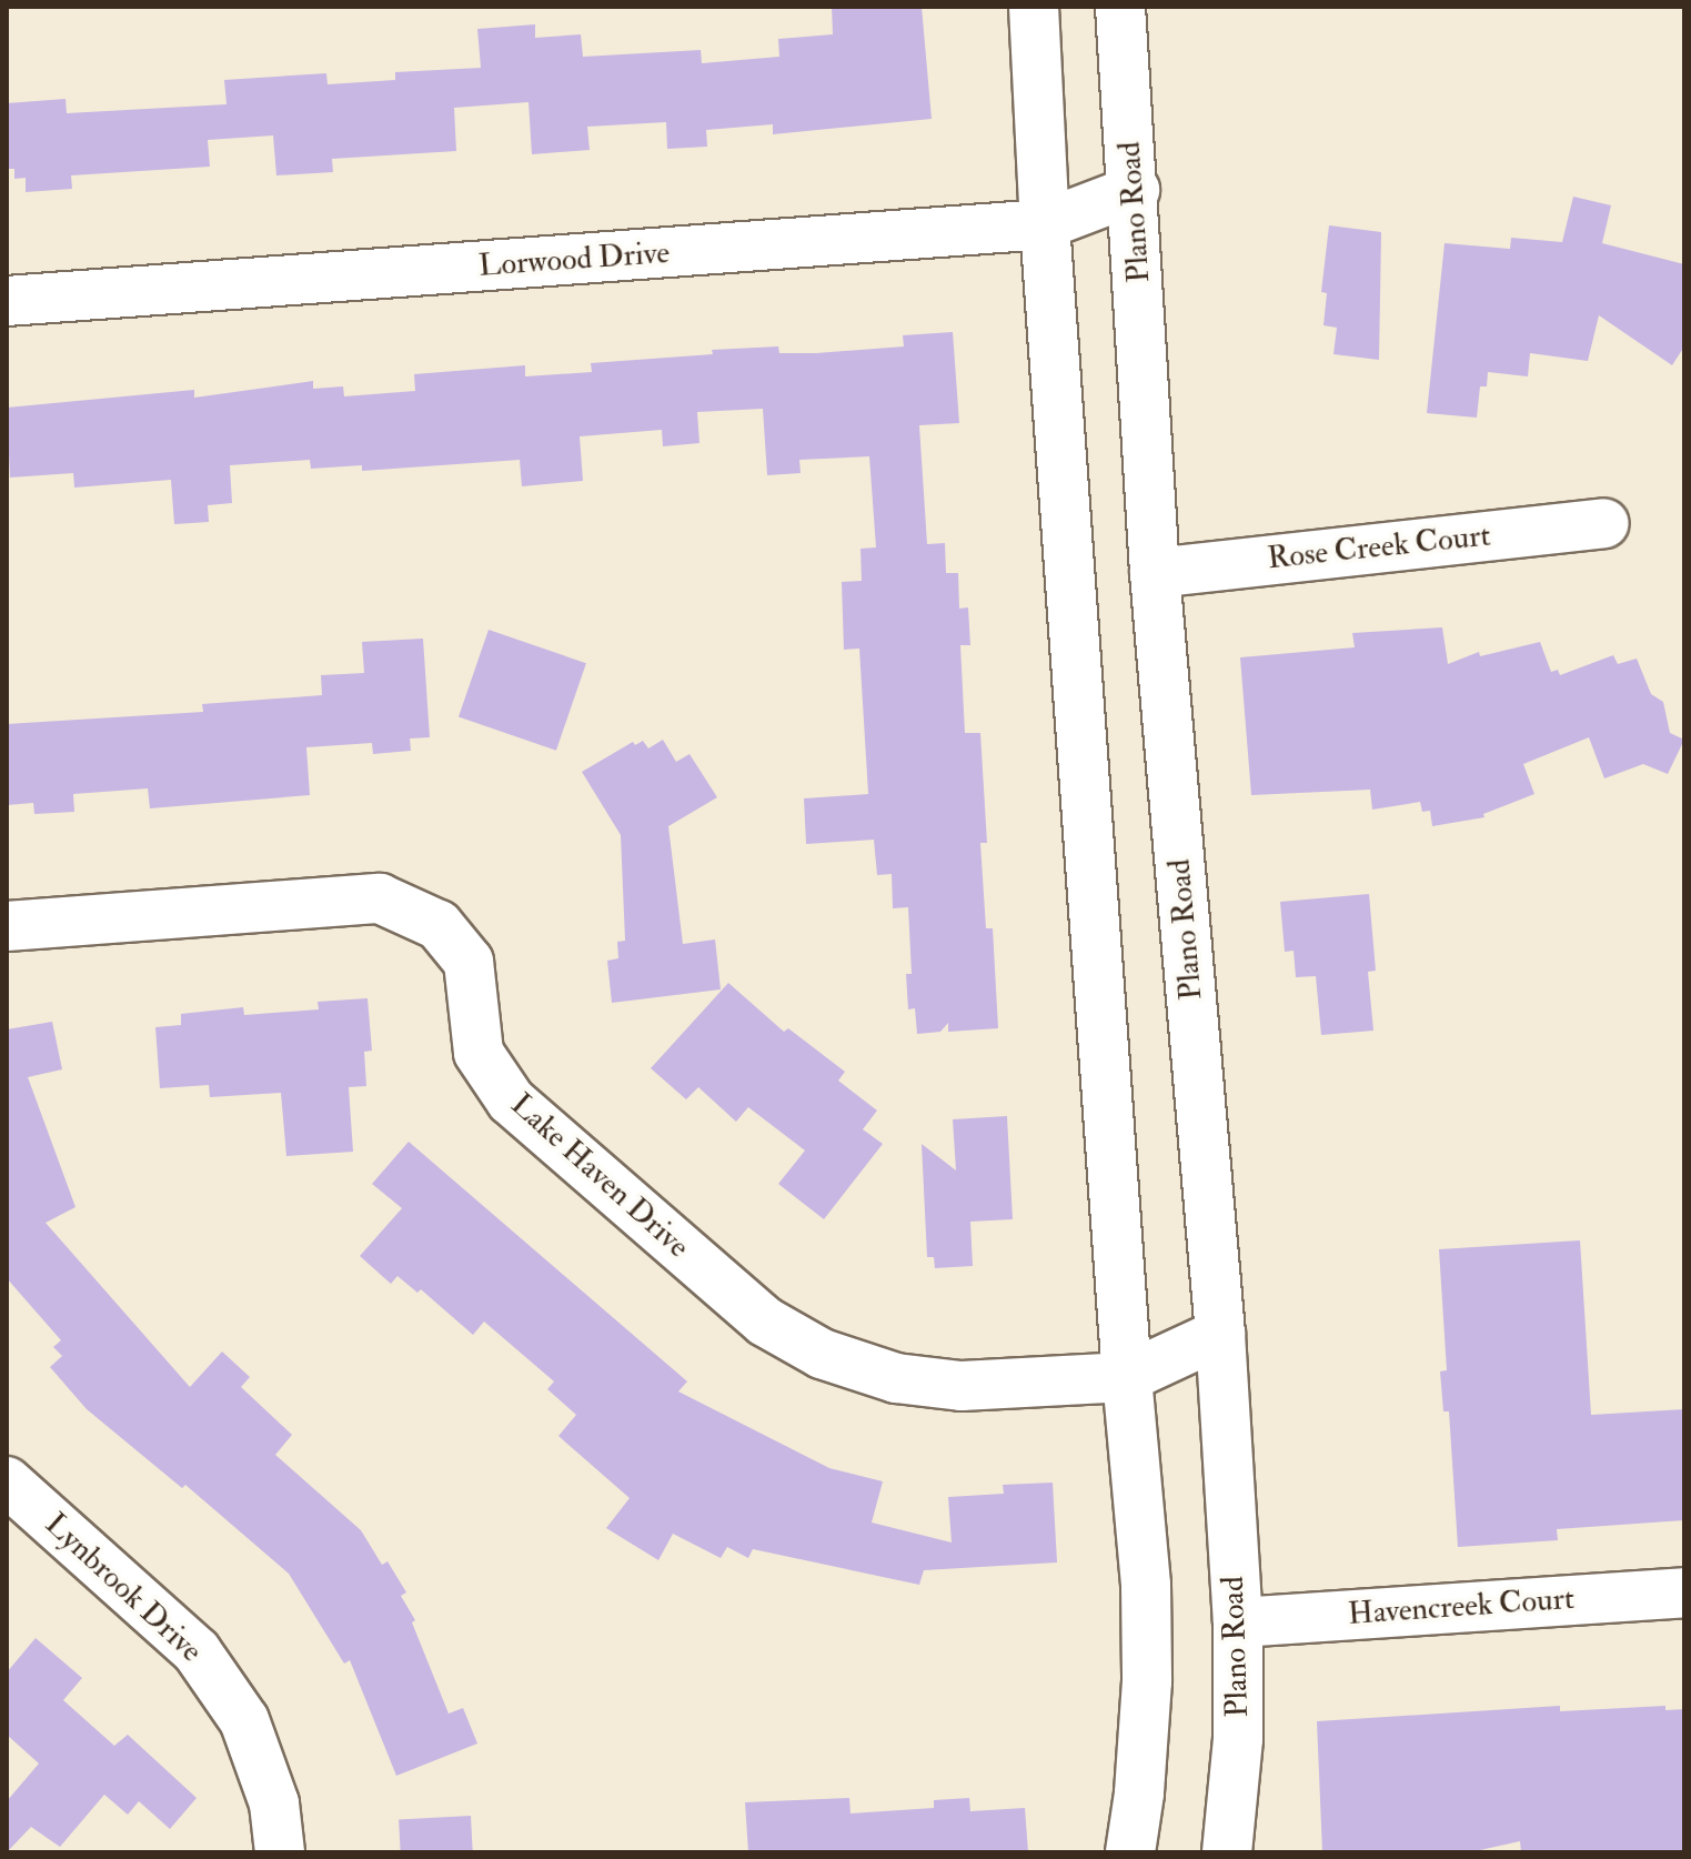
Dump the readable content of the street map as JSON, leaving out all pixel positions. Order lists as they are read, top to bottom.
{
  "streets": {
    "street": [
      "Plano Road",
      "Lorwood Drive",
      "Rose Creek Court",
      "Lake Haven Drive",
      "Lynbrook Drive",
      "Havencreek Court"
    ]
  },
  "crossings": [
    ["Plano Road", "Lorwood Drive"],
    ["Plano Road", "Rose Creek Court"],
    ["Plano Road", "Lake Haven Drive"],
    ["Plano Road", "Havencreek Court"]
  ]
}
